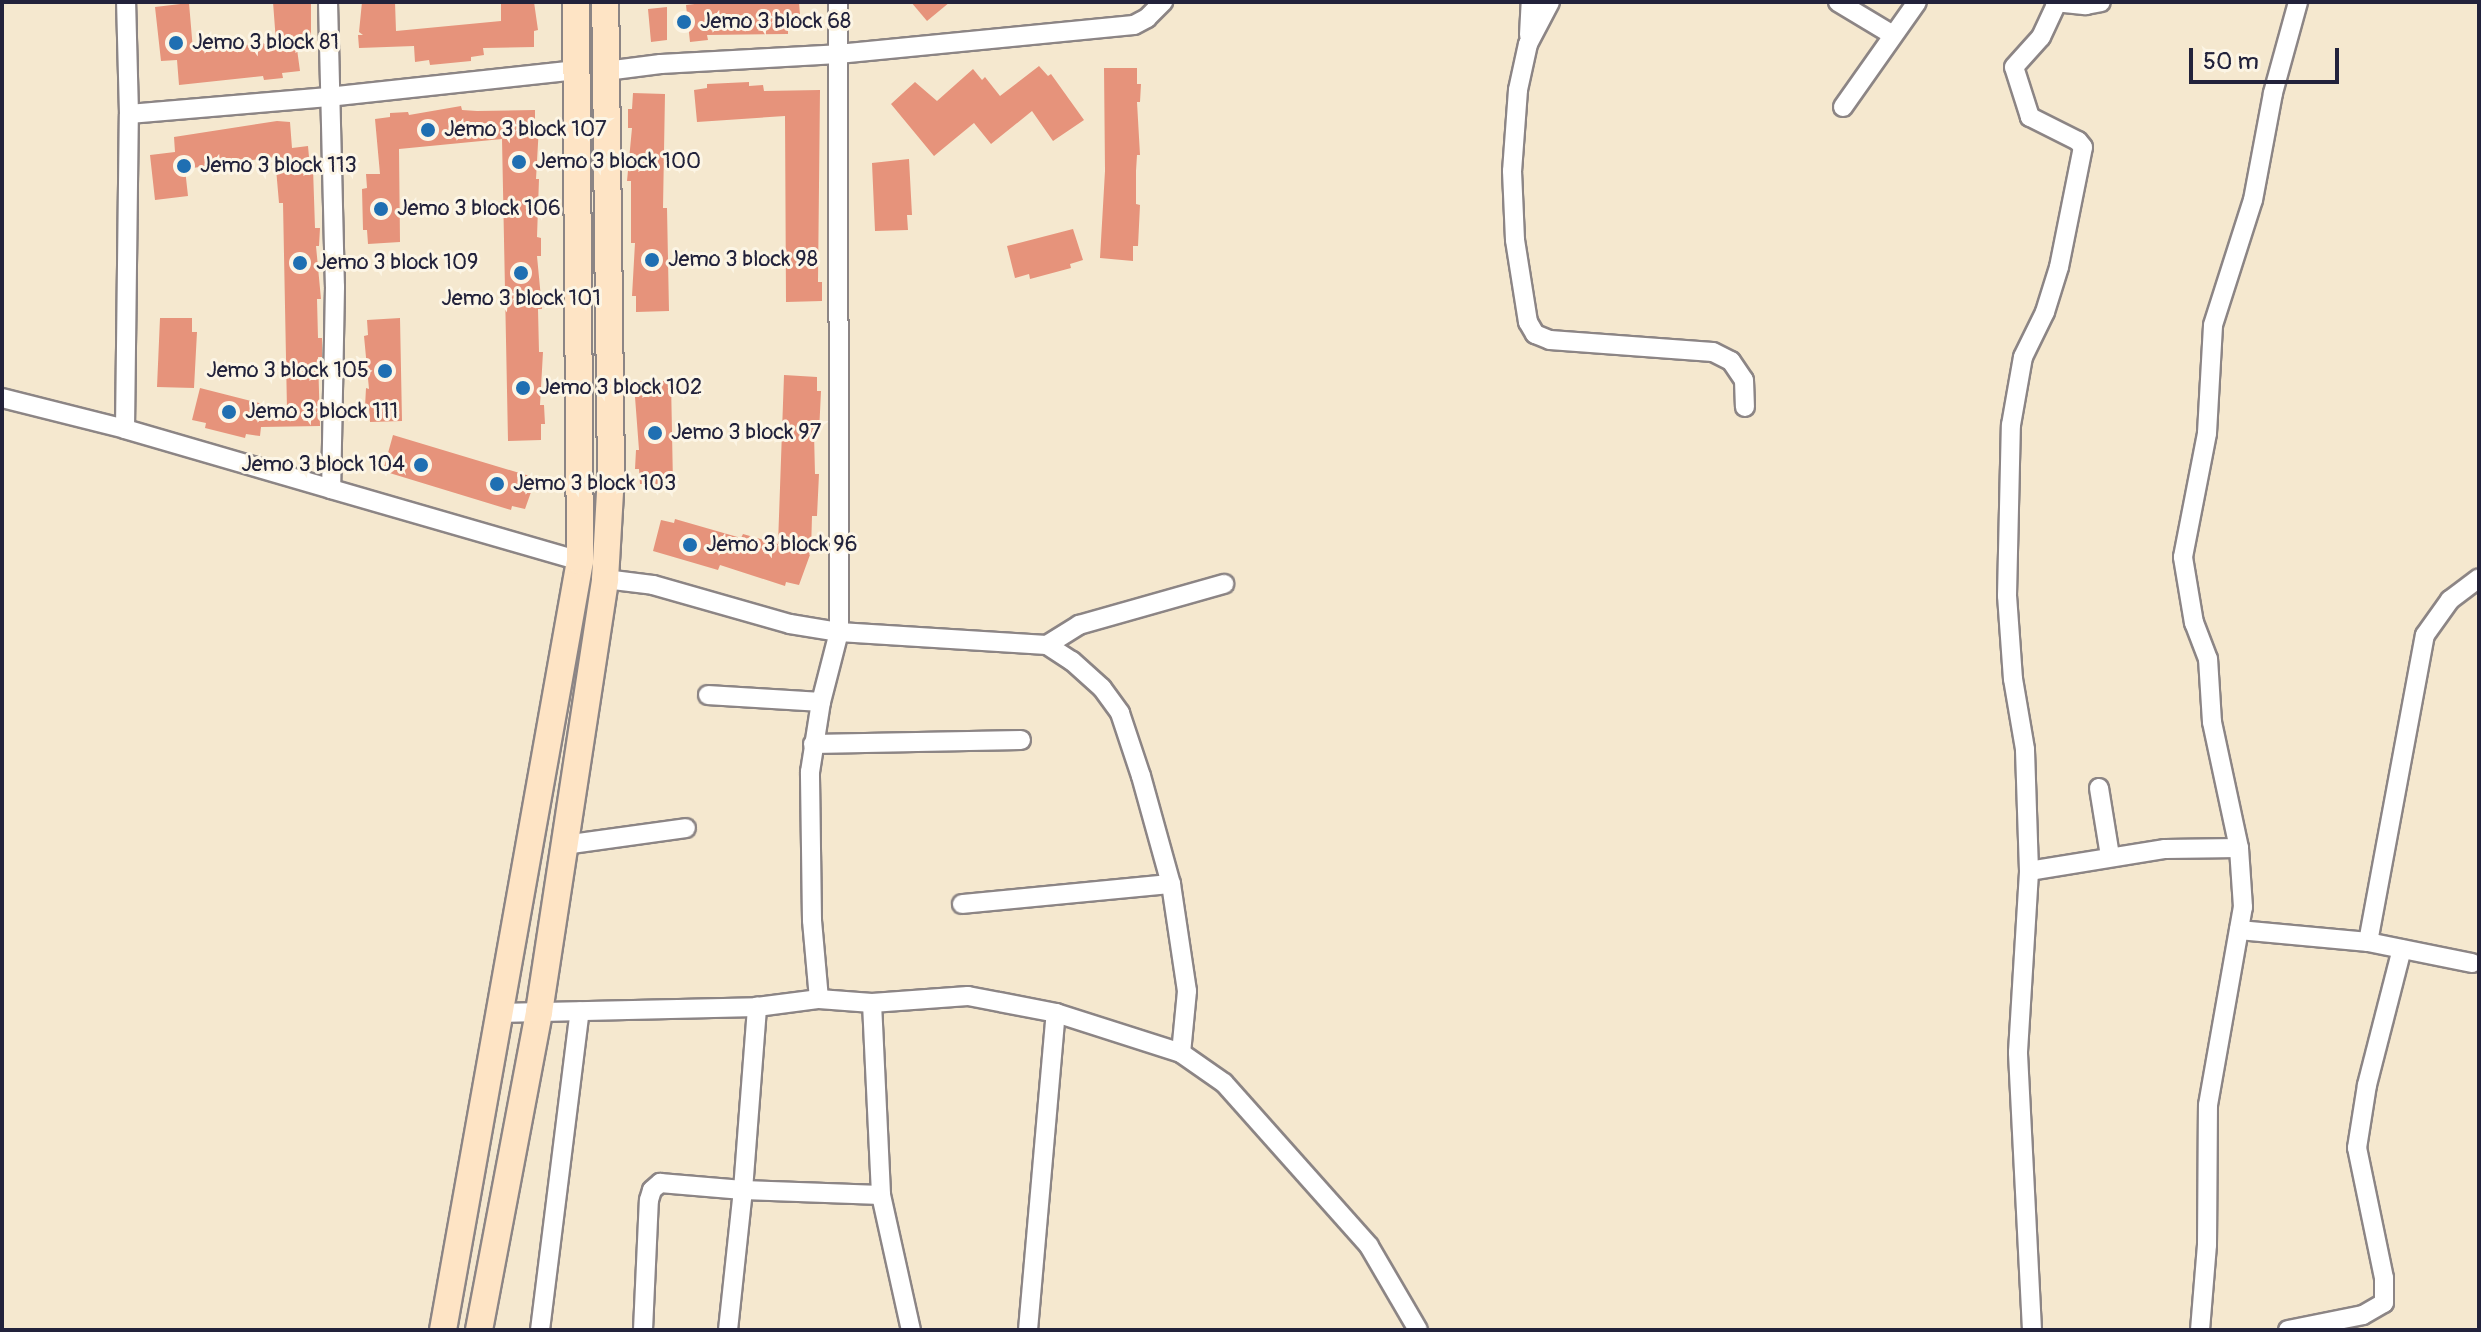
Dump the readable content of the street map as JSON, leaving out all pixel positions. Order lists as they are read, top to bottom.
{
  "places": [
    "Jemo 3 block 68",
    "Jemo 3 block 81",
    "Jemo 3 block 107",
    "Jemo 3 block 100",
    "Jemo 3 block 113",
    "Jemo 3 block 106",
    "Jemo 3 block 98",
    "Jemo 3 block 109",
    "Jemo 3 block 101",
    "Jemo 3 block 105",
    "Jemo 3 block 102",
    "Jemo 3 block 111",
    "Jemo 3 block 97",
    "Jemo 3 block 104",
    "Jemo 3 block 103",
    "Jemo 3 block 96"
  ],
  "scale_bar": "50 m"
}
